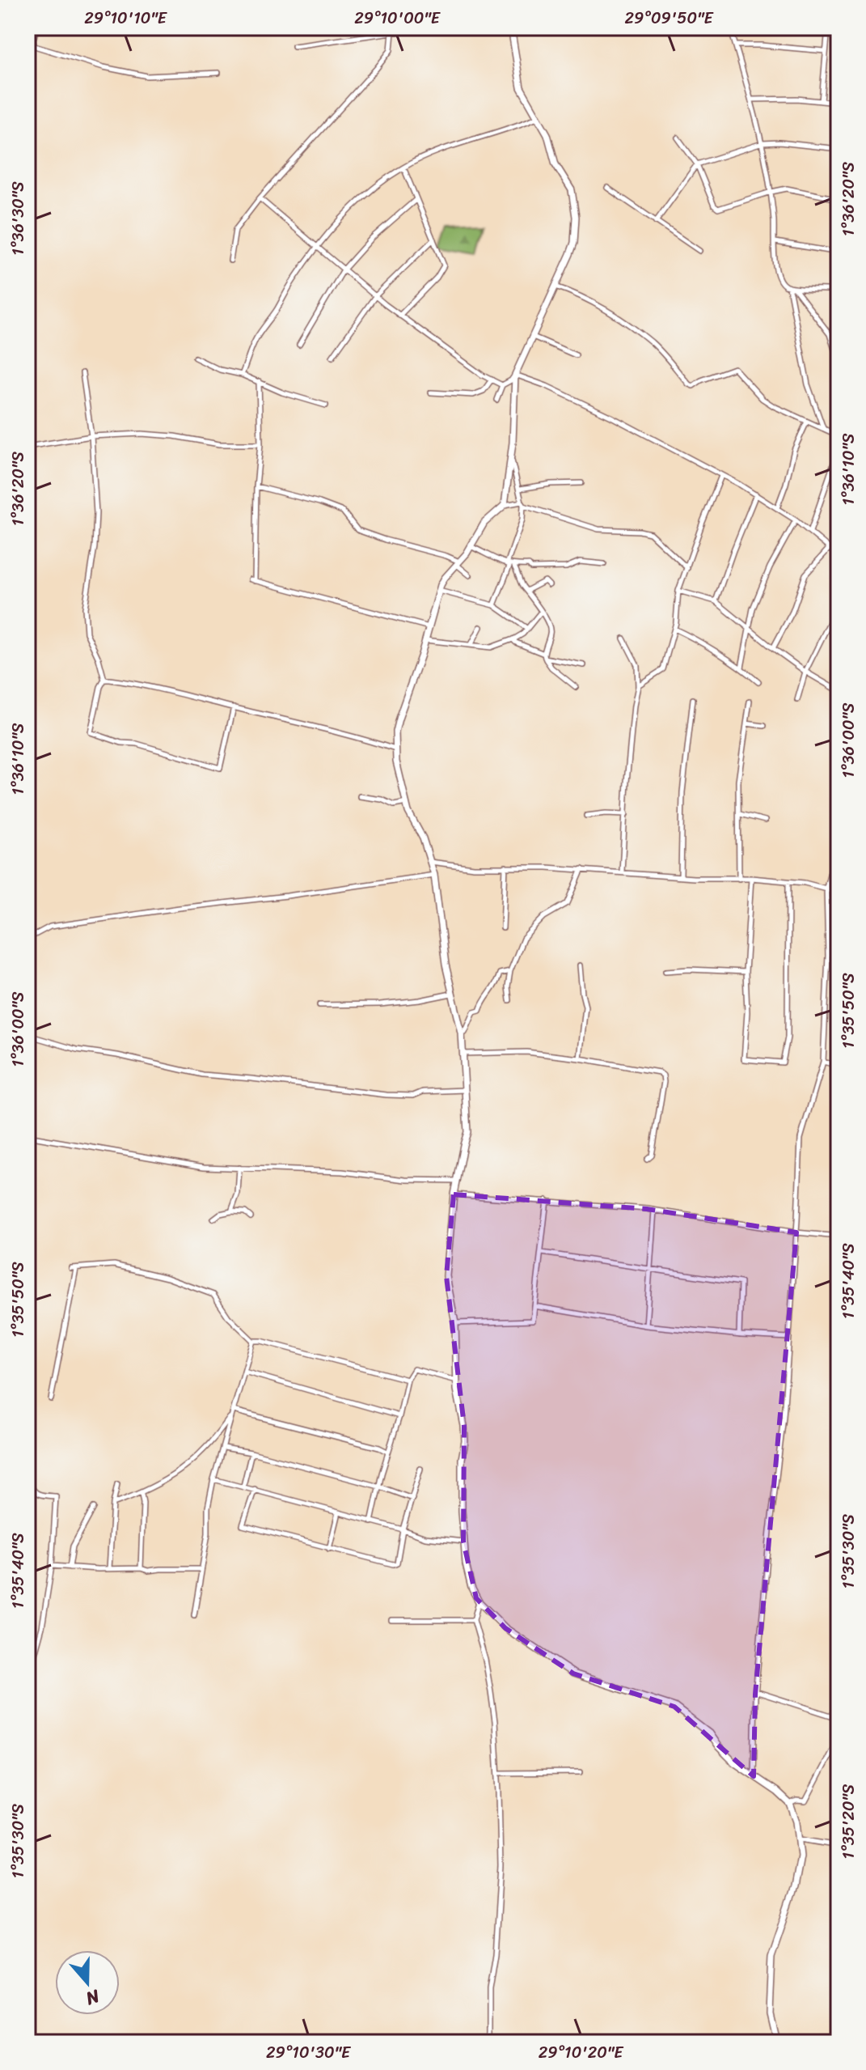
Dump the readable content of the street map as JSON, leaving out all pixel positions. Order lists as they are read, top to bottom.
{
  "north": "bottom",
  "coordinates": [
    "29°10'10\"E",
    "29°10'00\"E",
    "29°09'50\"E",
    "1°36'20\"S",
    "1°36'30\"S",
    "1°36'10\"S",
    "1°36'00\"S",
    "1°35'50\"S",
    "1°35'40\"S",
    "1°35'30\"S",
    "1°35'20\"S",
    "29°10'30\"E",
    "29°10'20\"E"
  ]
}
